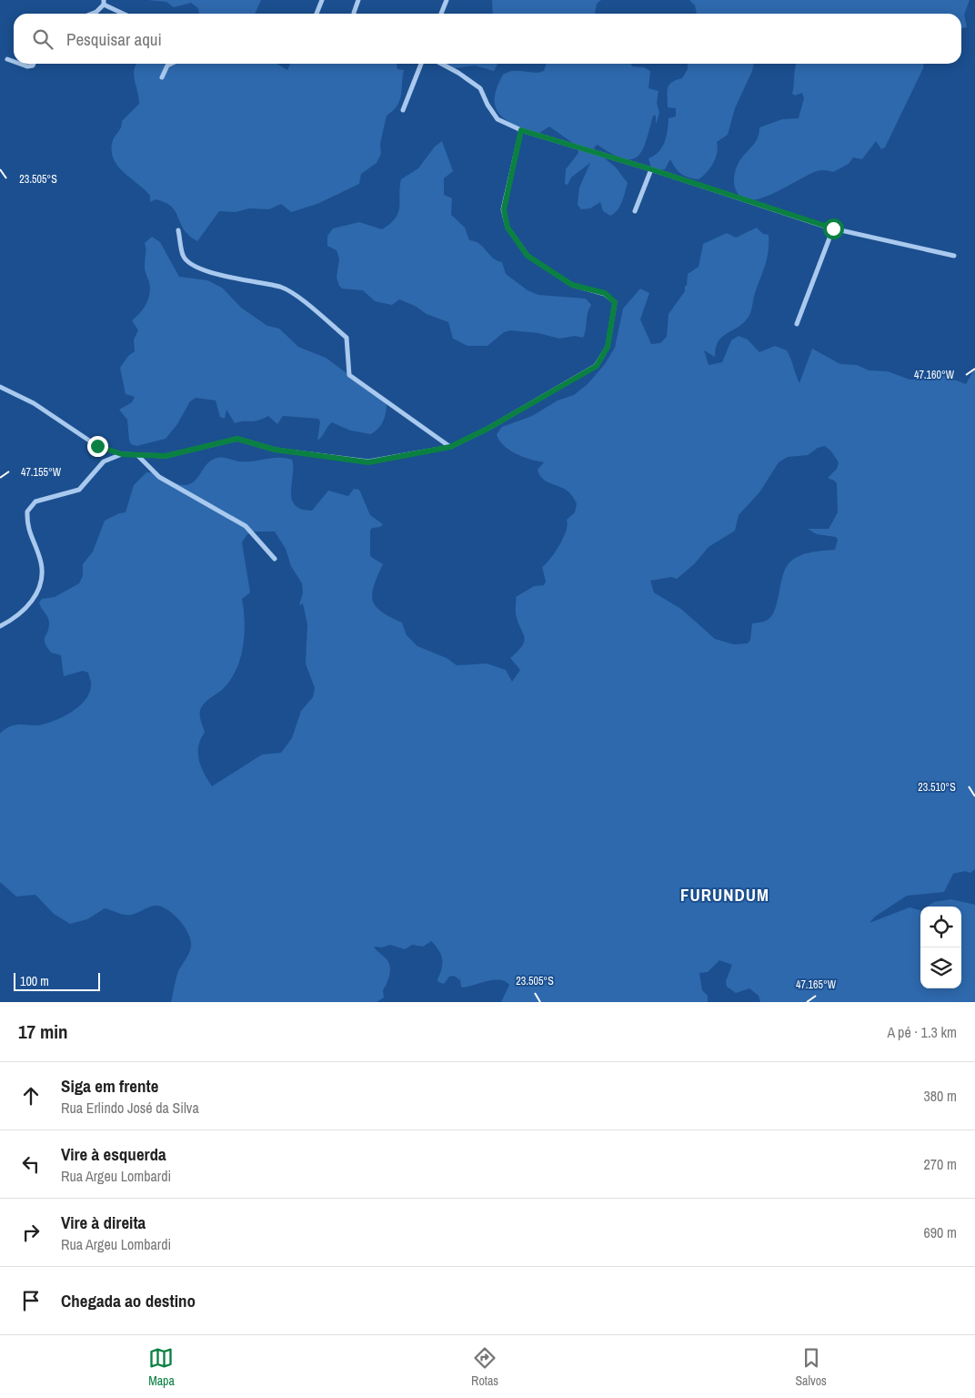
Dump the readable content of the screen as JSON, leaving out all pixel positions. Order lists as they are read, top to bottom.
{
  "districts": ["FURUNDUM"],
  "scale_bar": "100 m",
  "page": {
    "search": "Pesquisar aqui",
    "scale": "100 m",
    "heading": ["17 min", "A pé · 1.3 km"],
    "list": [
      ["Siga em frente", "Rua Erlindo José da Silva", "380 m"],
      ["Vire à esquerda", "Rua Argeu Lombardi", "270 m"],
      ["Vire à direita", "Rua Argeu Lombardi", "690 m"],
      "Chegada ao destino"
    ],
    "nav": ["Mapa", "Rotas", "Salvos"]
  },
  "coordinates": [
    "23.505°S",
    "47.160°W",
    "47.155°W",
    "23.510°S",
    "47.165°W"
  ]
}
